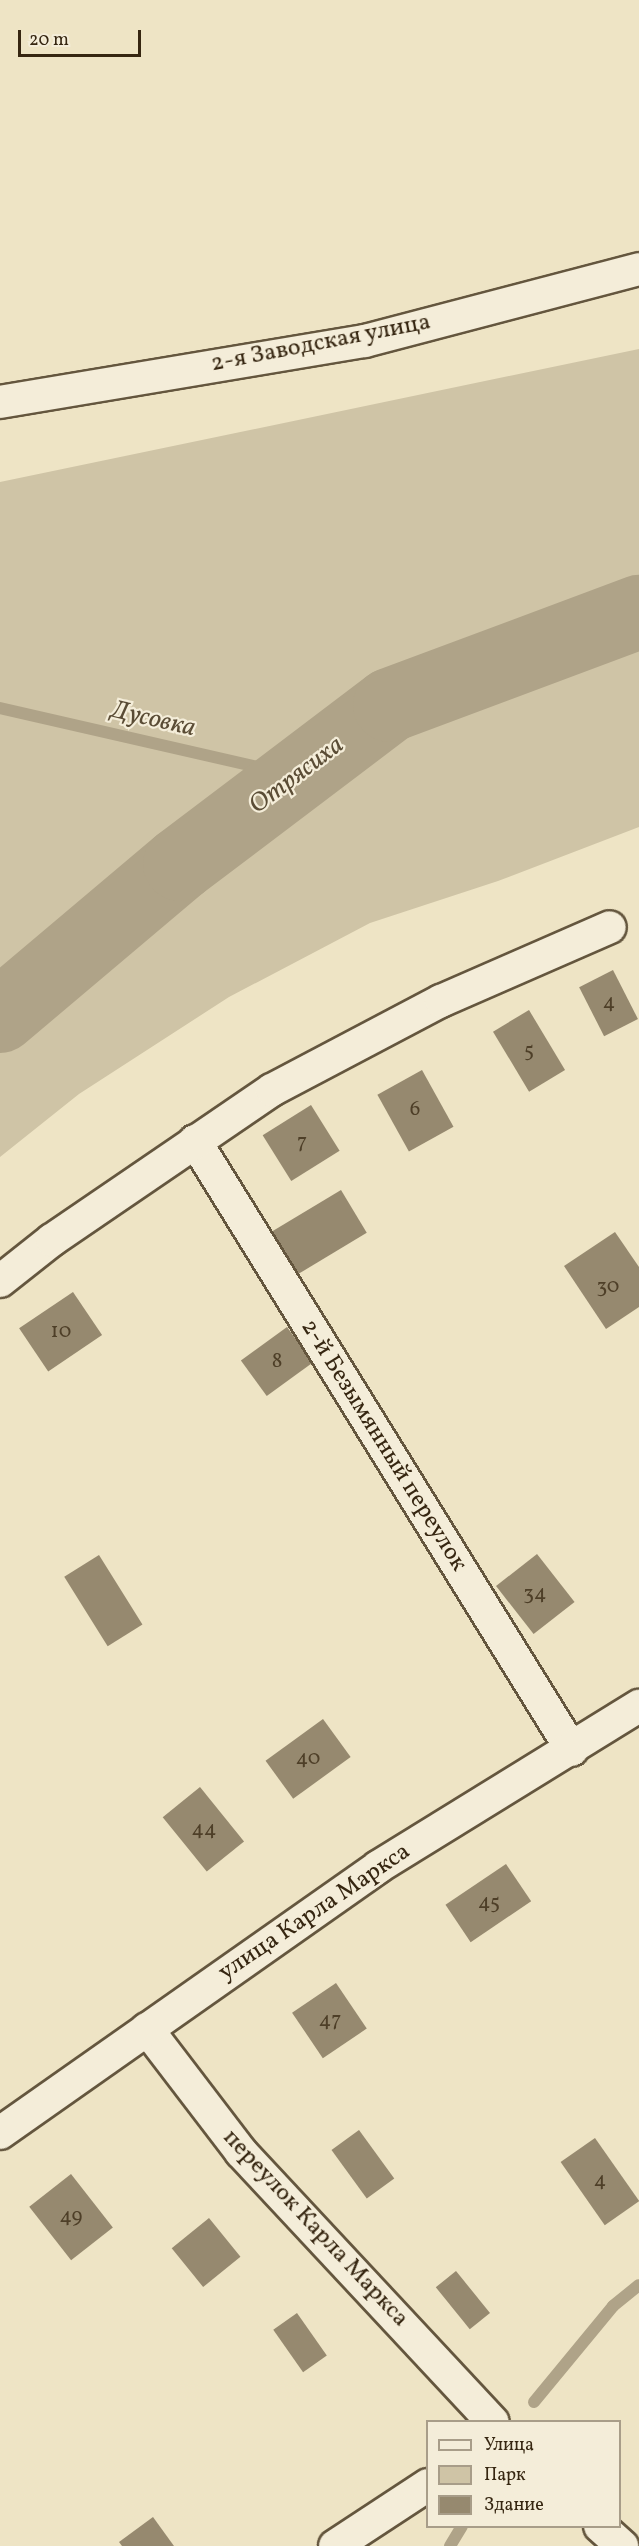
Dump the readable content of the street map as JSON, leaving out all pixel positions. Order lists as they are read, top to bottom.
{
  "streets": {
    "street": [
      "2-я Заводская улица",
      "2-й Безымянный переулок",
      "улица Карла Маркса",
      "переулок Карла Маркса"
    ]
  },
  "crossings": [
    ["2-й Безымянный переулок", "улица Карла Маркса"],
    ["улица Карла Маркса", "переулок Карла Маркса"]
  ],
  "water": ["Дусовка", "Отрясиха"],
  "house_numbers": [
    "4",
    "5",
    "6",
    "7",
    "30",
    "10",
    "8",
    "34",
    "40",
    "44",
    "45",
    "47",
    "4",
    "49"
  ],
  "legend": ["Улица", "Парк", "Здание"],
  "scale_bar": "20 m"
}
